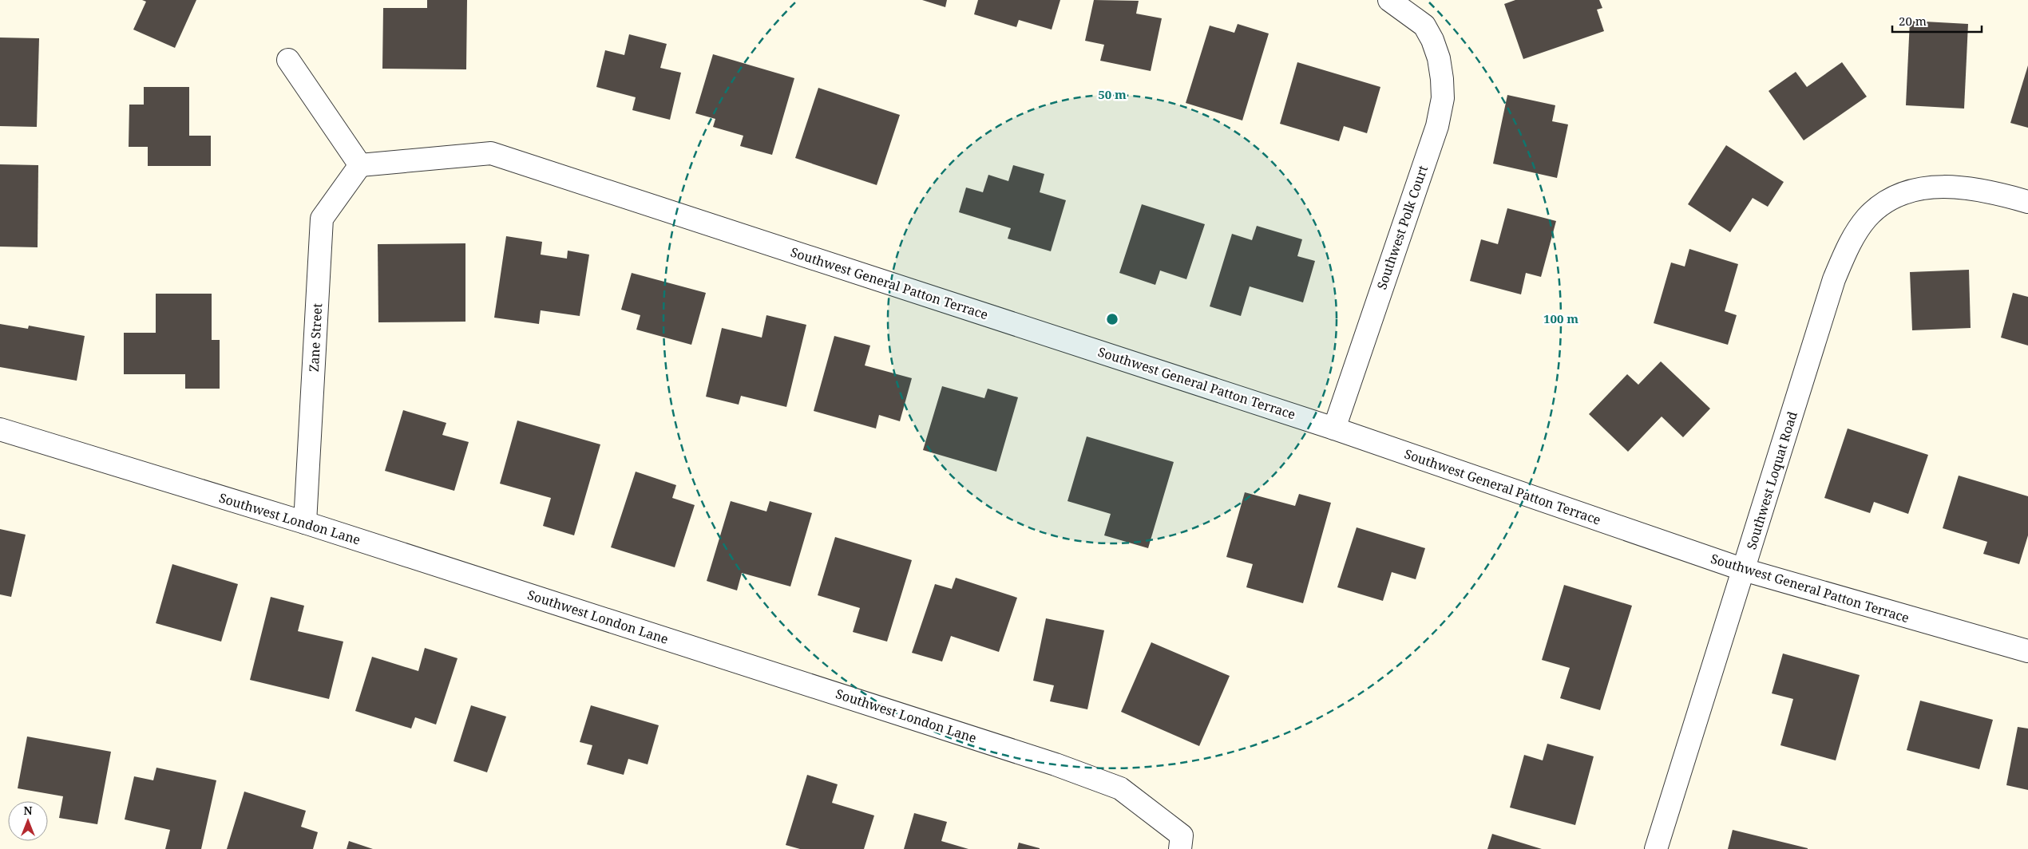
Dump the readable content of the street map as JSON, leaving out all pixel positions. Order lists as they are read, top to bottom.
{
  "streets": {
    "street": [
      "Southwest Polk Court",
      "Southwest General Patton Terrace",
      "Zane Street",
      "Southwest Loquat Road",
      "Southwest London Lane"
    ]
  },
  "crossings": [
    ["Southwest Polk Court", "Southwest General Patton Terrace"],
    ["Southwest General Patton Terrace", "Zane Street"],
    ["Southwest General Patton Terrace", "Southwest Loquat Road"],
    ["Zane Street", "Southwest London Lane"]
  ],
  "scale_bar": "20 m",
  "north": "top",
  "rings": ["50 m", "100 m"]
}
